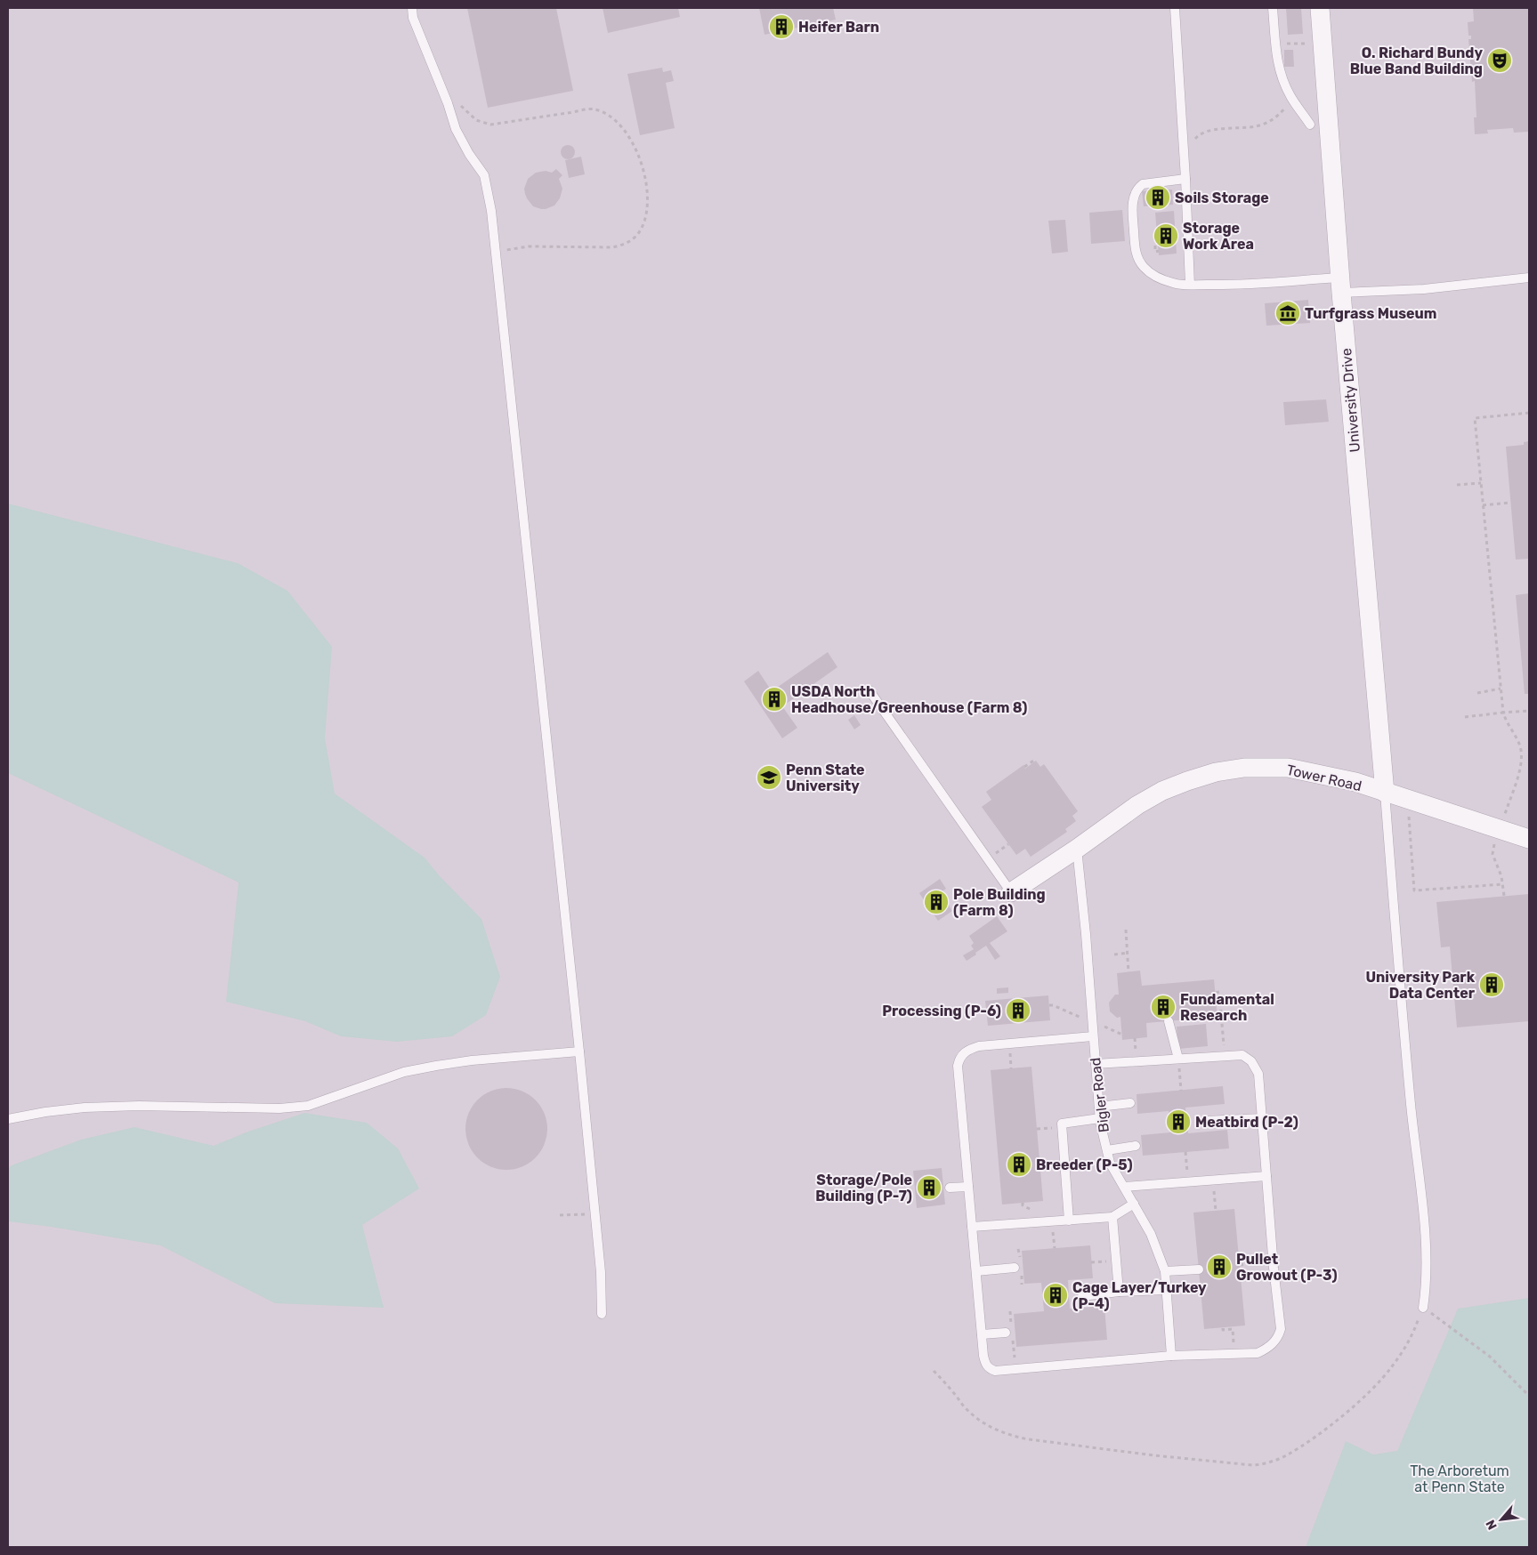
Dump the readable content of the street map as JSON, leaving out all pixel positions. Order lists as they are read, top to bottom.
{
  "streets": {
    "street": ["University Drive", "Tower Road"],
    "lane": ["Bigler Road"]
  },
  "crossings": [
    ["University Drive", "Tower Road"],
    ["Tower Road", "Bigler Road"]
  ],
  "parks": ["The Arboretum at Penn State"],
  "places": {
    "building": [
      "Heifer Barn",
      "Soils Storage",
      "Storage Work Area",
      "USDA North Headhouse/Greenhouse (Farm 8)",
      "Pole Building (Farm 8)",
      "University Park Data Center",
      "Fundamental Research",
      "Processing (P-6)",
      "Meatbird (P-2)",
      "Breeder (P-5)",
      "Storage/Pole Building (P-7)",
      "Pullet Growout (P-3)",
      "Cage Layer/Turkey (P-4)"
    ],
    "theatre": ["O. Richard Bundy Blue Band Building"],
    "museum": ["Turfgrass Museum"],
    "school or university": ["Penn State University"]
  },
  "north": "bottom left"
}
